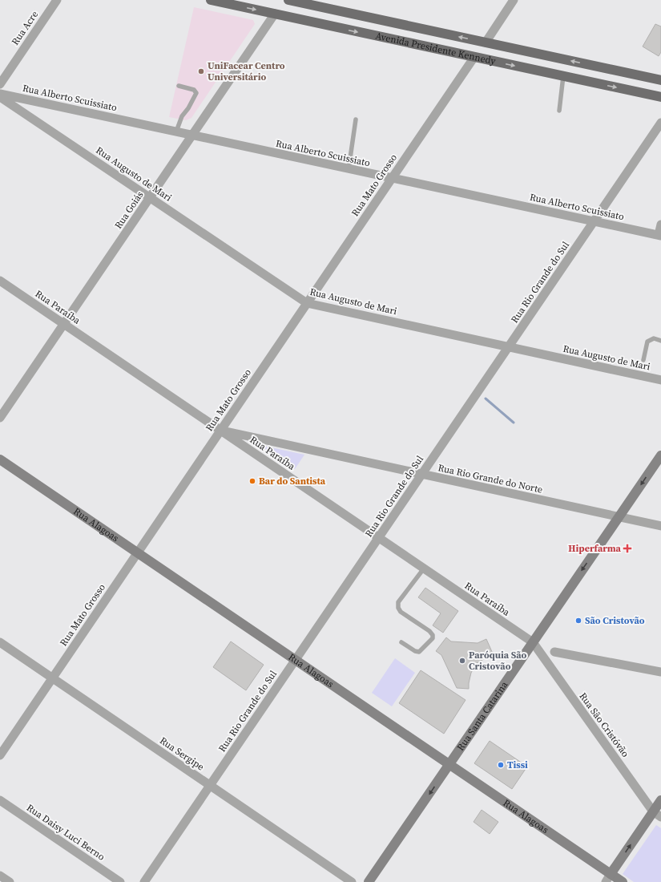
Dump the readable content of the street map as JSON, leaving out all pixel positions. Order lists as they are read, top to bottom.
{
  "streets": {
    "main road": ["Avenida Presidente Kennedy"],
    "street": [
      "Rua Acre",
      "Rua Alberto Scuissiato",
      "Rua Augusto de Mari",
      "Rua Mato Grosso",
      "Rua Goiás",
      "Rua Rio Grande do Sul",
      "Rua Paraíba",
      "Rua Rio Grande do Norte",
      "Rua Alagoas",
      "Rua Santa Catarina",
      "Rua São Cristóvão",
      "Rua Sergipe",
      "Rua Daisy Luci Berno"
    ]
  },
  "crossings": [
    ["Avenida Presidente Kennedy", "Rua Mato Grosso"],
    ["Avenida Presidente Kennedy", "Rua Goiás"],
    ["Rua Alberto Scuissiato", "Rua Mato Grosso"],
    ["Rua Alberto Scuissiato", "Rua Goiás"],
    ["Rua Alberto Scuissiato", "Rua Rio Grande do Sul"],
    ["Rua Augusto de Mari", "Rua Mato Grosso"],
    ["Rua Augusto de Mari", "Rua Goiás"],
    ["Rua Augusto de Mari", "Rua Rio Grande do Sul"],
    ["Rua Mato Grosso", "Rua Paraíba"],
    ["Rua Mato Grosso", "Rua Rio Grande do Norte"],
    ["Rua Mato Grosso", "Rua Alagoas"],
    ["Rua Mato Grosso", "Rua Sergipe"],
    ["Rua Goiás", "Rua Paraíba"],
    ["Rua Rio Grande do Sul", "Rua Paraíba"],
    ["Rua Rio Grande do Sul", "Rua Rio Grande do Norte"],
    ["Rua Rio Grande do Sul", "Rua Alagoas"],
    ["Rua Rio Grande do Sul", "Rua Sergipe"],
    ["Rua Paraíba", "Rua Rio Grande do Norte"],
    ["Rua Paraíba", "Rua Santa Catarina"],
    ["Rua Paraíba", "Rua São Cristóvão"],
    ["Rua Rio Grande do Norte", "Rua Santa Catarina"],
    ["Rua Alagoas", "Rua Santa Catarina"],
    ["Rua Santa Catarina", "Rua São Cristóvão"]
  ],
  "one_way": ["Rua Santa Catarina"],
  "places": {
    "other": [
      "UniFacear Centro Universitário",
      "Bar do Santista",
      "São Cristovão",
      "Paróquia São Cristovão",
      "Tissi"
    ],
    "health": ["Hiperfarma"]
  }
}
